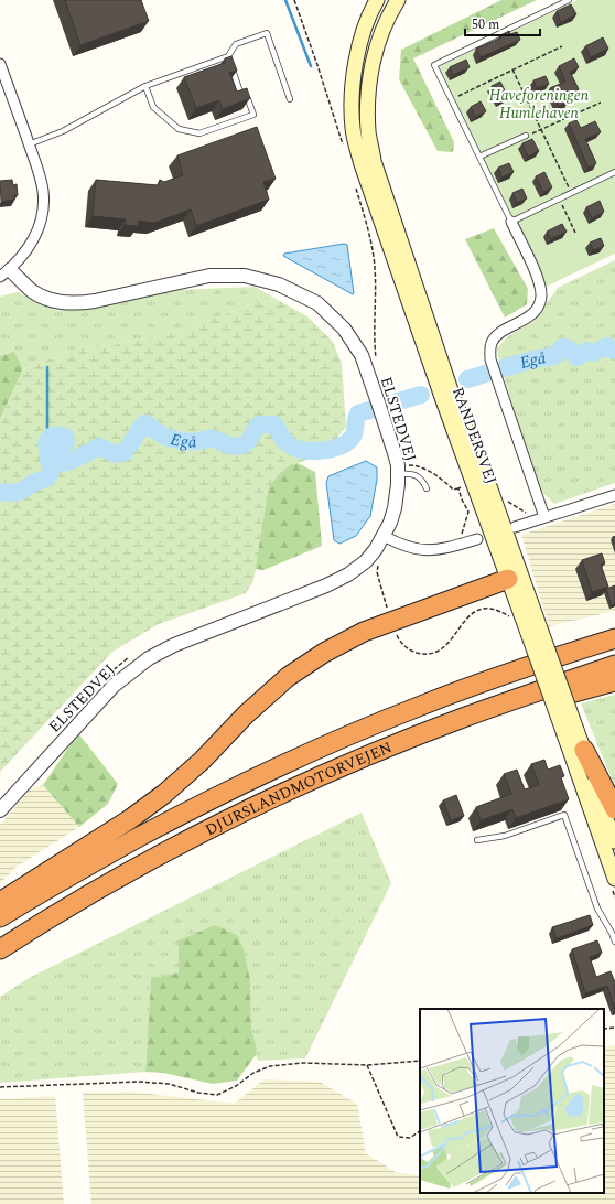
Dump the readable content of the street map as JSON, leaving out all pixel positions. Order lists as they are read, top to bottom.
{
  "streets": {
    "highway": ["DJURSLANDMOTORVEJEN"],
    "main road": ["RANDERSVEJ"],
    "street": ["ELSTEDVEJ"]
  },
  "water": ["Egå"],
  "parks": ["Haveforeningen Humlehaven"],
  "scale_bar": "50 m"
}
